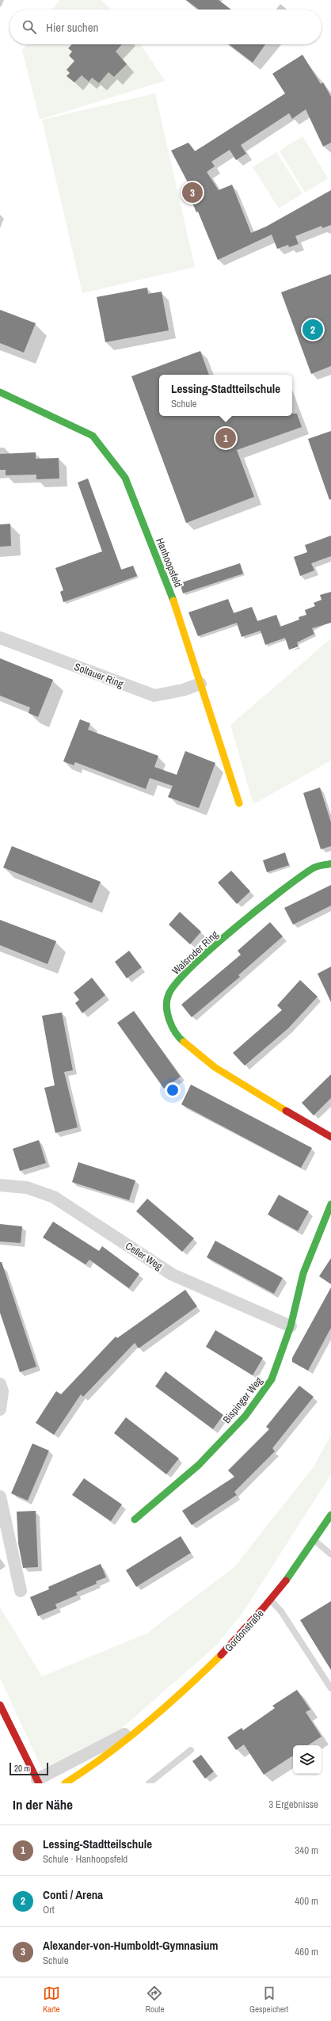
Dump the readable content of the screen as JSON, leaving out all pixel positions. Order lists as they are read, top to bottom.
{
  "streets": {
    "street": [
      "Hanhoopsfeld",
      "Soltauer Ring",
      "Walsroder Ring",
      "Celler Weg",
      "Bispinger Weg",
      "Gordonstraße"
    ]
  },
  "crossings": [
    ["Hanhoopsfeld", "Soltauer Ring"],
    ["Celler Weg", "Bispinger Weg"]
  ],
  "scale_bar": "20 m",
  "page": {
    "search": "Hier suchen",
    "pins": ["3", "2", "1"],
    "popup": ["Lessing-Stadtteilschule", "Schule"],
    "scale": "20 m",
    "heading": ["In der Nähe", "3 Ergebnisse"],
    "list": [
      {
        "mark": "1",
        "name": "Lessing-Stadtteilschule",
        "note": "Schule · Hanhoopsfeld",
        "value": "340 m"
      },
      {
        "mark": "2",
        "name": "Conti / Arena",
        "note": "Ort",
        "value": "400 m"
      },
      {
        "mark": "3",
        "name": "Alexander-von-Humboldt-Gymnasium",
        "note": "Schule",
        "value": "460 m"
      }
    ],
    "nav": ["Karte", "Route", "Gespeichert"]
  }
}
